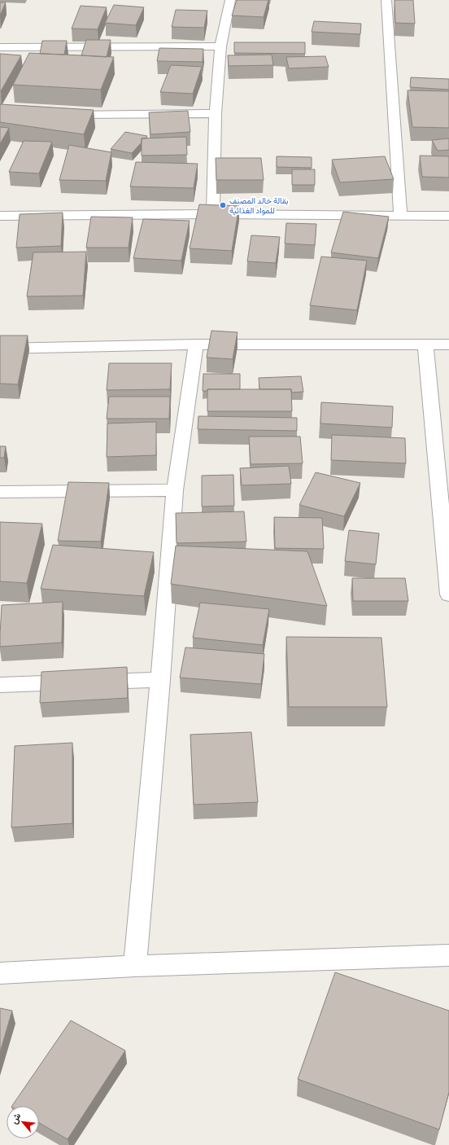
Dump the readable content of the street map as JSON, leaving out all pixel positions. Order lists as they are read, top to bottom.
{
  "places": ["بقالة خالد المصنف للمواد الغذائية"],
  "north": "top left"
}
